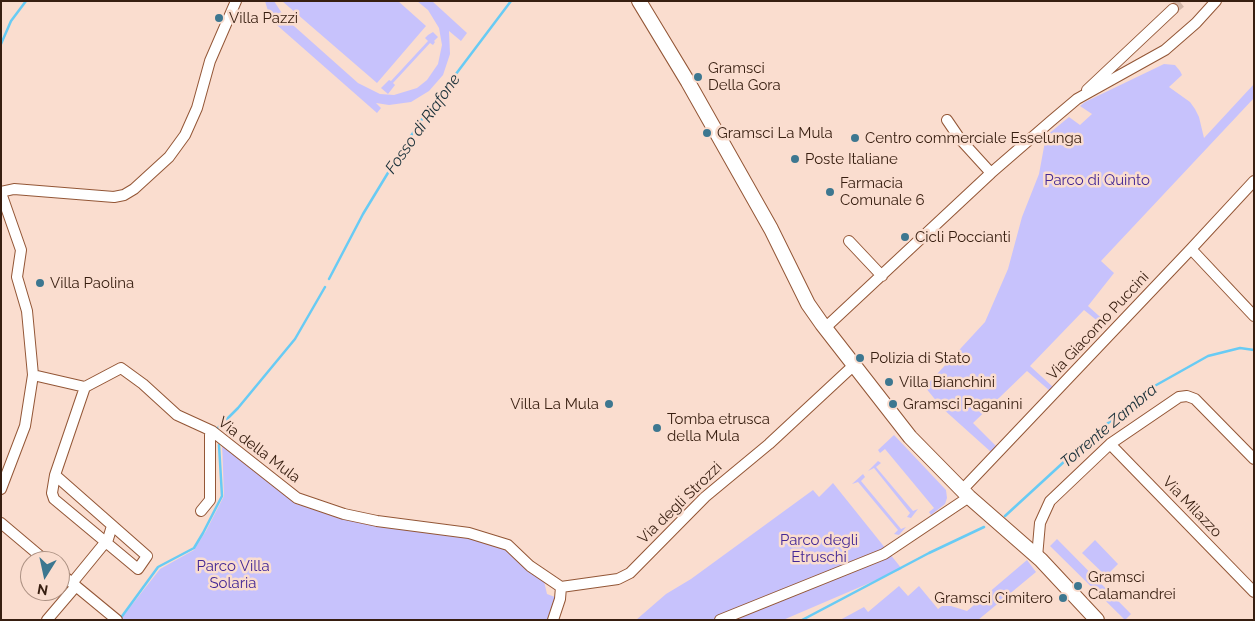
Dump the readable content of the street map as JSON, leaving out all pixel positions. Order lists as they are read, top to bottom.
{
  "streets": {
    "street": [
      "Via Giacomo Puccini",
      "Via della Mula",
      "Via degli Strozzi",
      "Via Milazzo"
    ]
  },
  "crossings": [
    ["Via della Mula", "Via degli Strozzi"]
  ],
  "water": ["Fosso di Riafone", "Torrente Zambra"],
  "parks": ["Parco di Quinto", "Parco degli Etruschi", "Parco Villa Solaria"],
  "places": [
    "Villa Pazzi",
    "Gramsci Della Gora",
    "Gramsci La Mula",
    "Centro commerciale Esselunga",
    "Poste Italiane",
    "Farmacia Comunale 6",
    "Cicli Poccianti",
    "Villa Paolina",
    "Polizia di Stato",
    "Villa Bianchini",
    "Villa La Mula",
    "Gramsci Paganini",
    "Tomba etrusca della Mula",
    "Gramsci Calamandrei",
    "Gramsci Cimitero"
  ],
  "north": "bottom"
}
